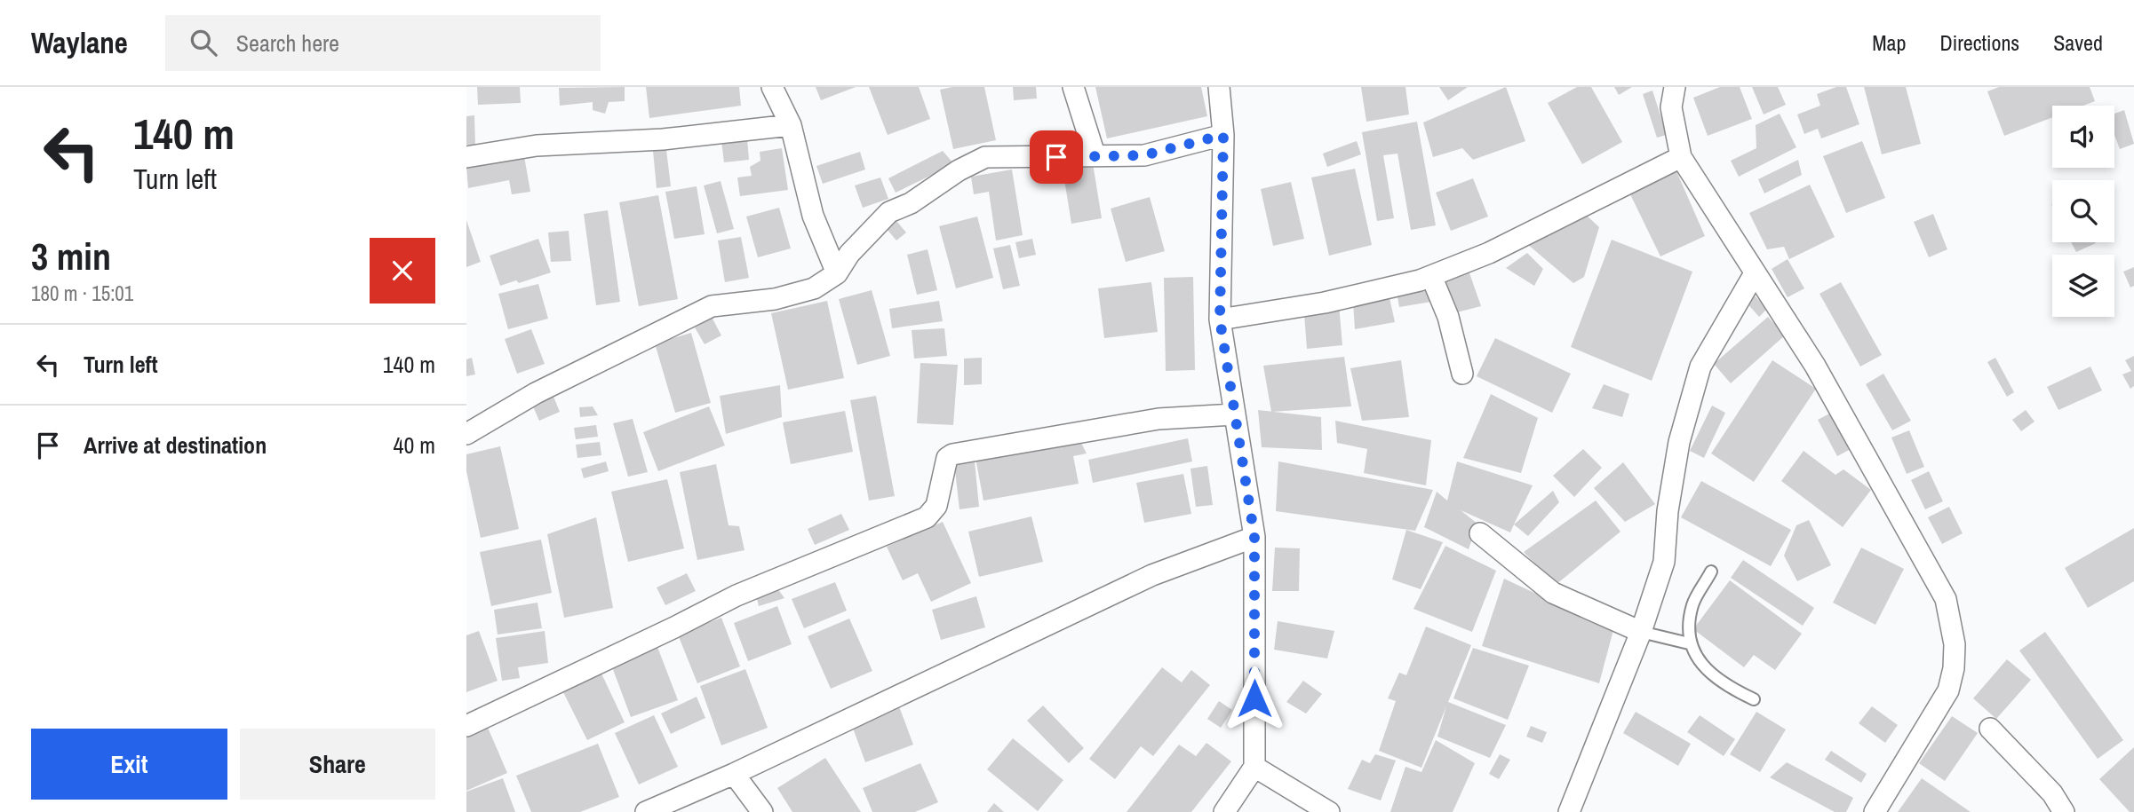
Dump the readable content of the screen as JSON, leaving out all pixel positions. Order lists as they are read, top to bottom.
{
  "page": {
    "header": "Waylane",
    "search": "Search here",
    "nav": ["Map", "Directions", "Saved"],
    "turn": ["140 m", "Turn left"],
    "heading": ["3 min", "180 m · 15:01"],
    "list": [
      {
        "name": "Turn left",
        "value": "140 m"
      },
      {
        "name": "Arrive at destination",
        "value": "40 m"
      }
    ],
    "buttons": ["Exit", "Share"]
  }
}
